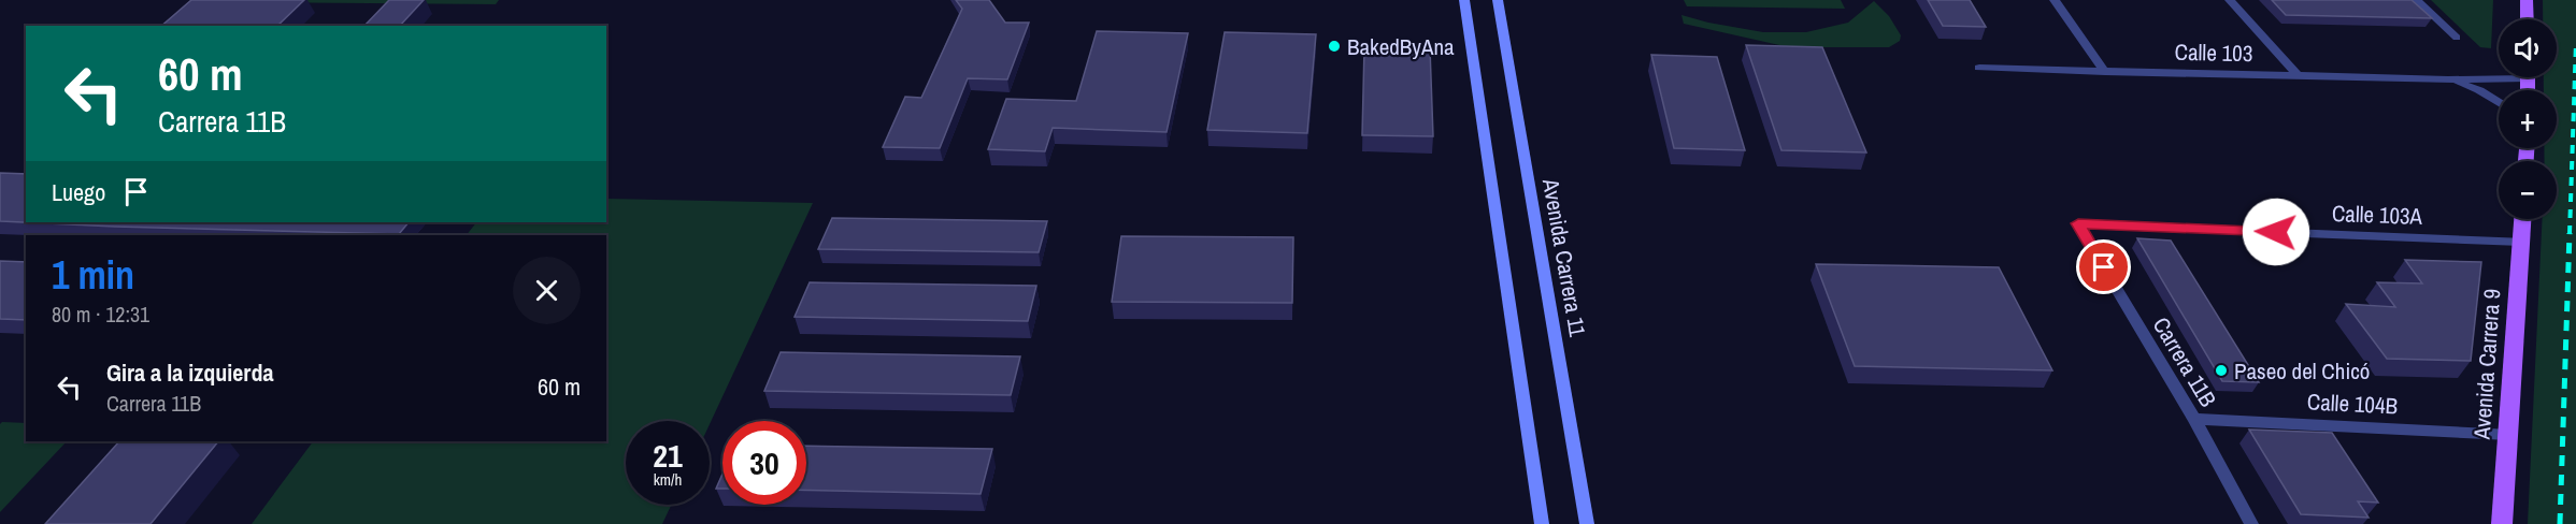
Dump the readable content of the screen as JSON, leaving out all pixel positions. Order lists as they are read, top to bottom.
{
  "streets": {
    "main road": ["Avenida Carrera 11", "Avenida Carrera 9"],
    "street": [
      "Calle 103",
      "Calle 103A",
      "Carrera 11B",
      "Calle 104B"
    ]
  },
  "crossings": [
    ["Calle 103A", "Carrera 11B"],
    ["Calle 103A", "Avenida Carrera 9"],
    ["Carrera 11B", "Calle 104B"],
    ["Avenida Carrera 9", "Calle 104B"]
  ],
  "places": ["BakedByAna", "Paseo del Chicó"],
  "page": {
    "map_buttons": ["+", "−"],
    "turn": ["60 m", "Carrera 11B"],
    "then": "Luego",
    "heading": ["1 min", "80 m · 12:31"],
    "list": [
      {
        "name": "Gira a la izquierda",
        "note": "Carrera 11B",
        "value": "60 m"
      }
    ],
    "speed": "21 km/h",
    "limit": "30"
  }
}
